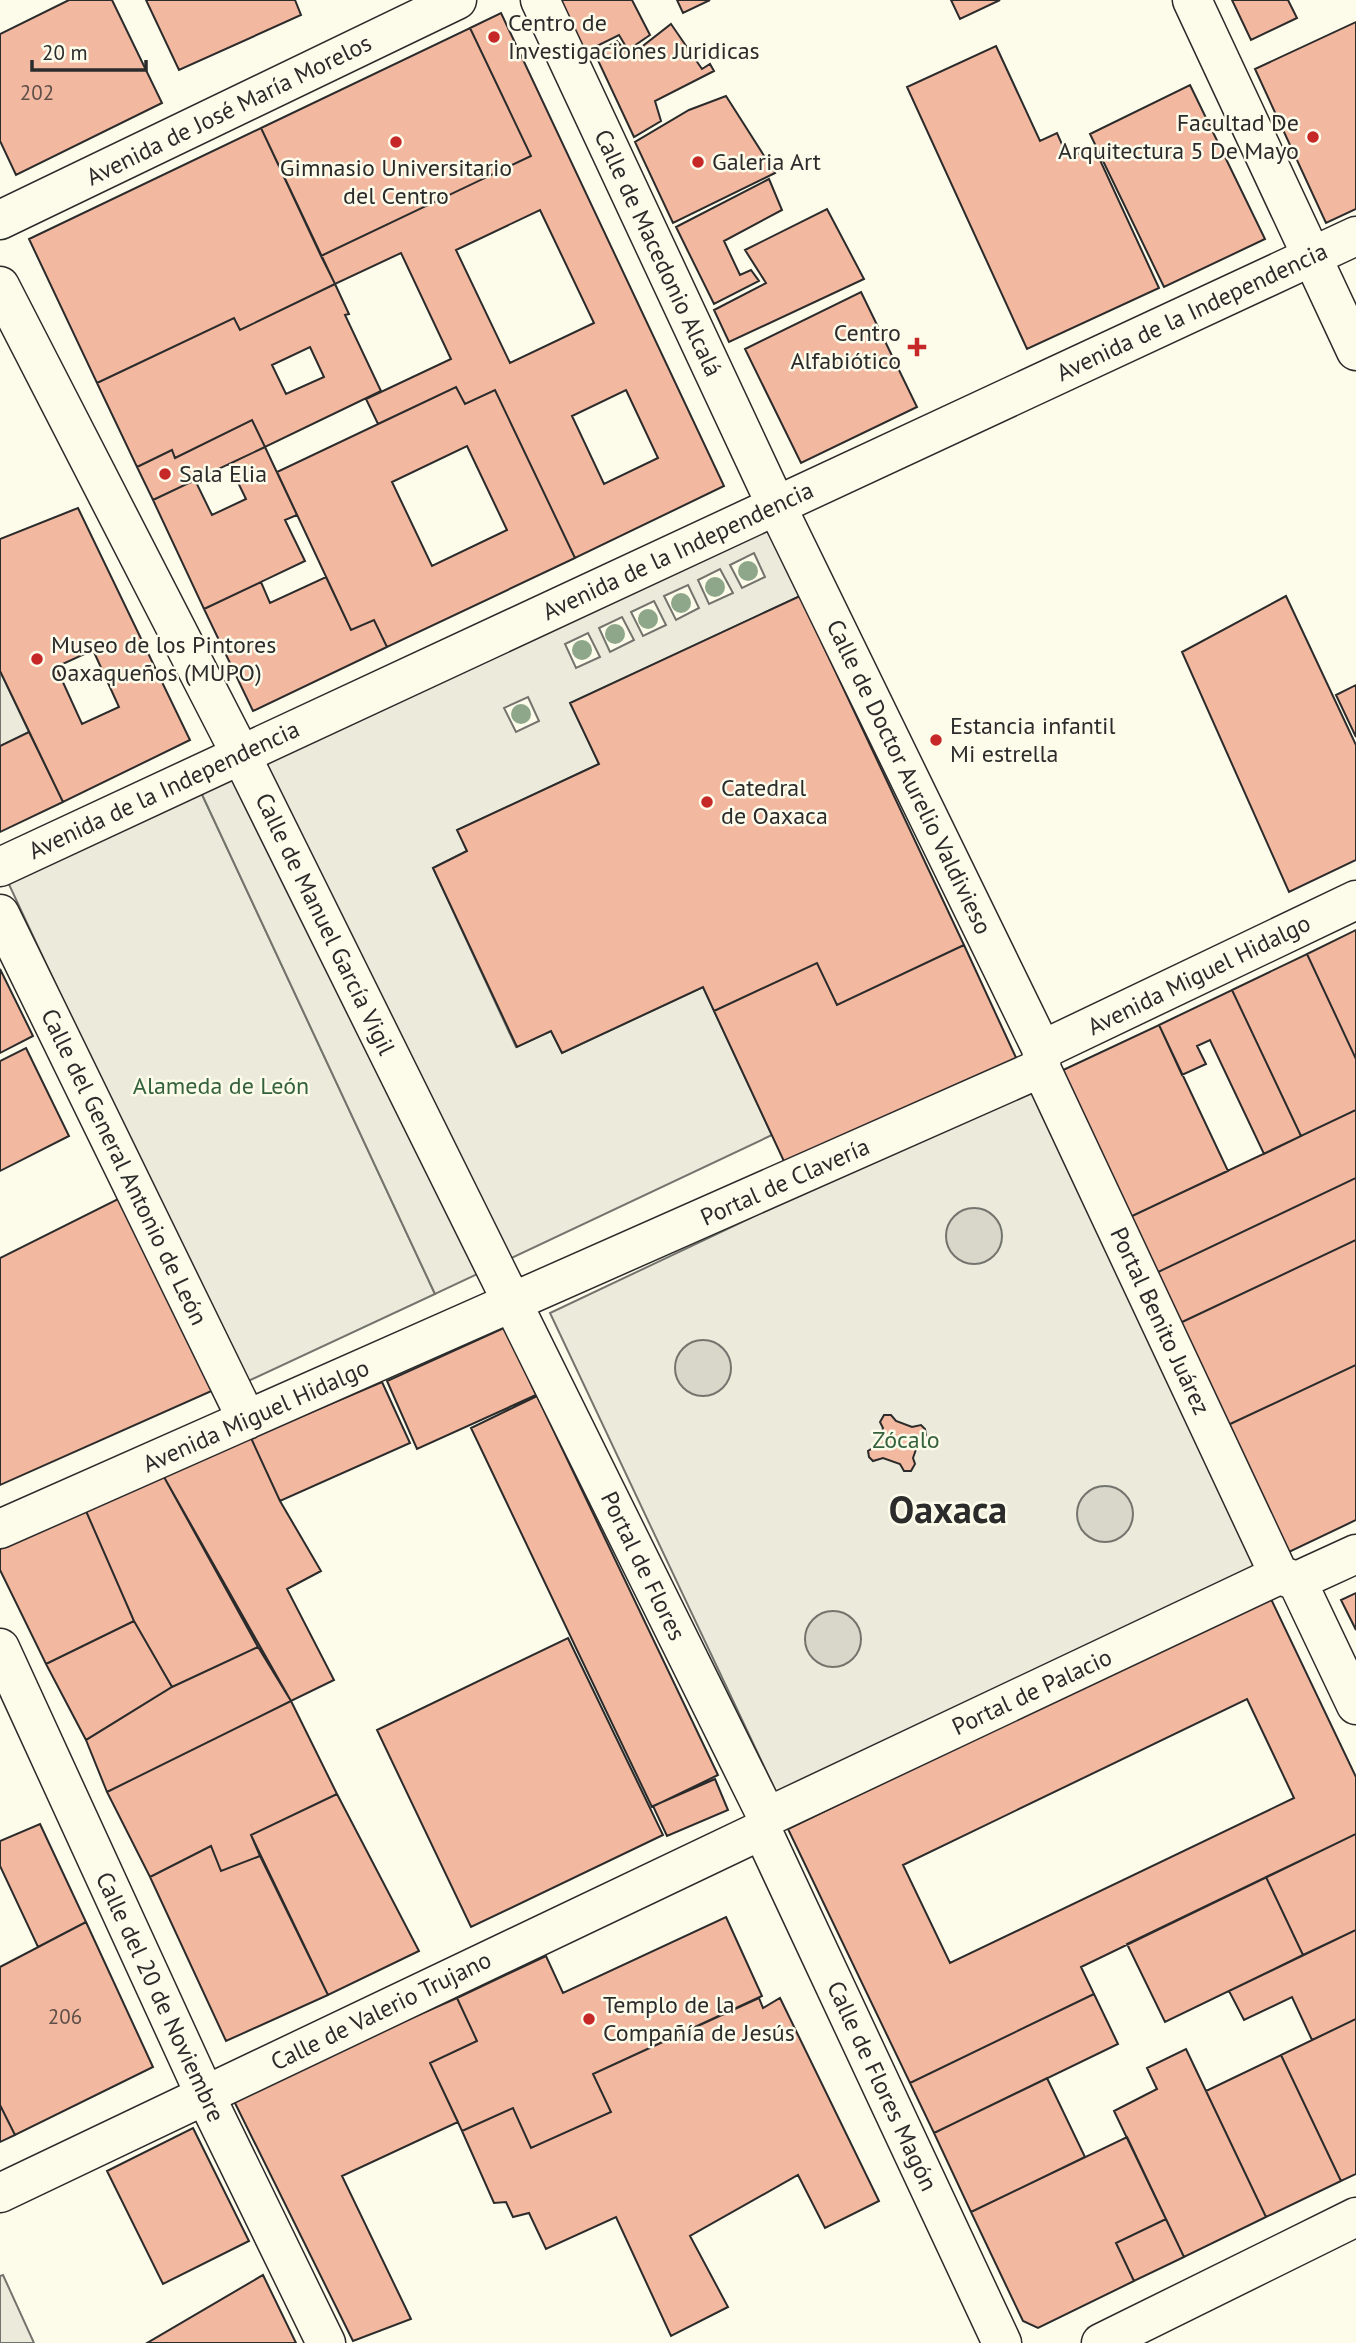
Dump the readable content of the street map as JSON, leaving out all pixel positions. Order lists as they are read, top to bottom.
{
  "streets": {
    "street": [
      "Avenida de José María Morelos",
      "Calle de Macedonio Alcalá",
      "Avenida de la Independencia",
      "Calle de Doctor Aurelio Valdivieso",
      "Calle de Manuel García Vigil",
      "Avenida Miguel Hidalgo",
      "Calle del General Antonio de León",
      "Portal de Clavería",
      "Portal Benito Juárez",
      "Portal de Flores",
      "Portal de Palacio",
      "Calle del 20 de Noviembre",
      "Calle de Valerio Trujano",
      "Calle de Flores Magón"
    ]
  },
  "crossings": [
    ["Calle de Macedonio Alcalá", "Avenida de la Independencia"],
    ["Calle de Macedonio Alcalá", "Calle de Doctor Aurelio Valdivieso"],
    ["Avenida de la Independencia", "Calle de Doctor Aurelio Valdivieso"],
    ["Avenida de la Independencia", "Calle de Manuel García Vigil"],
    ["Calle de Doctor Aurelio Valdivieso", "Avenida Miguel Hidalgo"],
    ["Calle de Doctor Aurelio Valdivieso", "Portal de Clavería"],
    ["Calle de Doctor Aurelio Valdivieso", "Portal Benito Juárez"],
    ["Calle de Manuel García Vigil", "Avenida Miguel Hidalgo"],
    ["Calle de Manuel García Vigil", "Portal de Clavería"],
    ["Calle de Manuel García Vigil", "Portal de Flores"],
    ["Avenida Miguel Hidalgo", "Calle del General Antonio de León"],
    ["Avenida Miguel Hidalgo", "Portal de Clavería"],
    ["Avenida Miguel Hidalgo", "Portal Benito Juárez"],
    ["Avenida Miguel Hidalgo", "Portal de Flores"],
    ["Portal de Clavería", "Portal Benito Juárez"],
    ["Portal de Clavería", "Portal de Flores"],
    ["Portal Benito Juárez", "Portal de Palacio"],
    ["Portal de Flores", "Portal de Palacio"],
    ["Portal de Flores", "Calle de Valerio Trujano"],
    ["Portal de Flores", "Calle de Flores Magón"],
    ["Portal de Palacio", "Calle de Valerio Trujano"],
    ["Portal de Palacio", "Calle de Flores Magón"],
    ["Calle del 20 de Noviembre", "Calle de Valerio Trujano"],
    ["Calle de Valerio Trujano", "Calle de Flores Magón"]
  ],
  "districts": ["Oaxaca"],
  "parks": ["Alameda de León", "Zócalo"],
  "places": {
    "other": [
      "Centro de Investigaciones Juridicas",
      "Facultad De Arquitectura 5 De Mayo",
      "Gimnasio Universitario del Centro",
      "Galeria Art",
      "Sala Elia",
      "Museo de los Pintores Oaxaqueños (MUPO)",
      "Estancia infantil Mi estrella",
      "Catedral de Oaxaca",
      "Templo de la Compañía de Jesús"
    ],
    "health": ["Centro Alfabiótico"]
  },
  "house_numbers": ["202", "206"],
  "scale_bar": "20 m"
}
